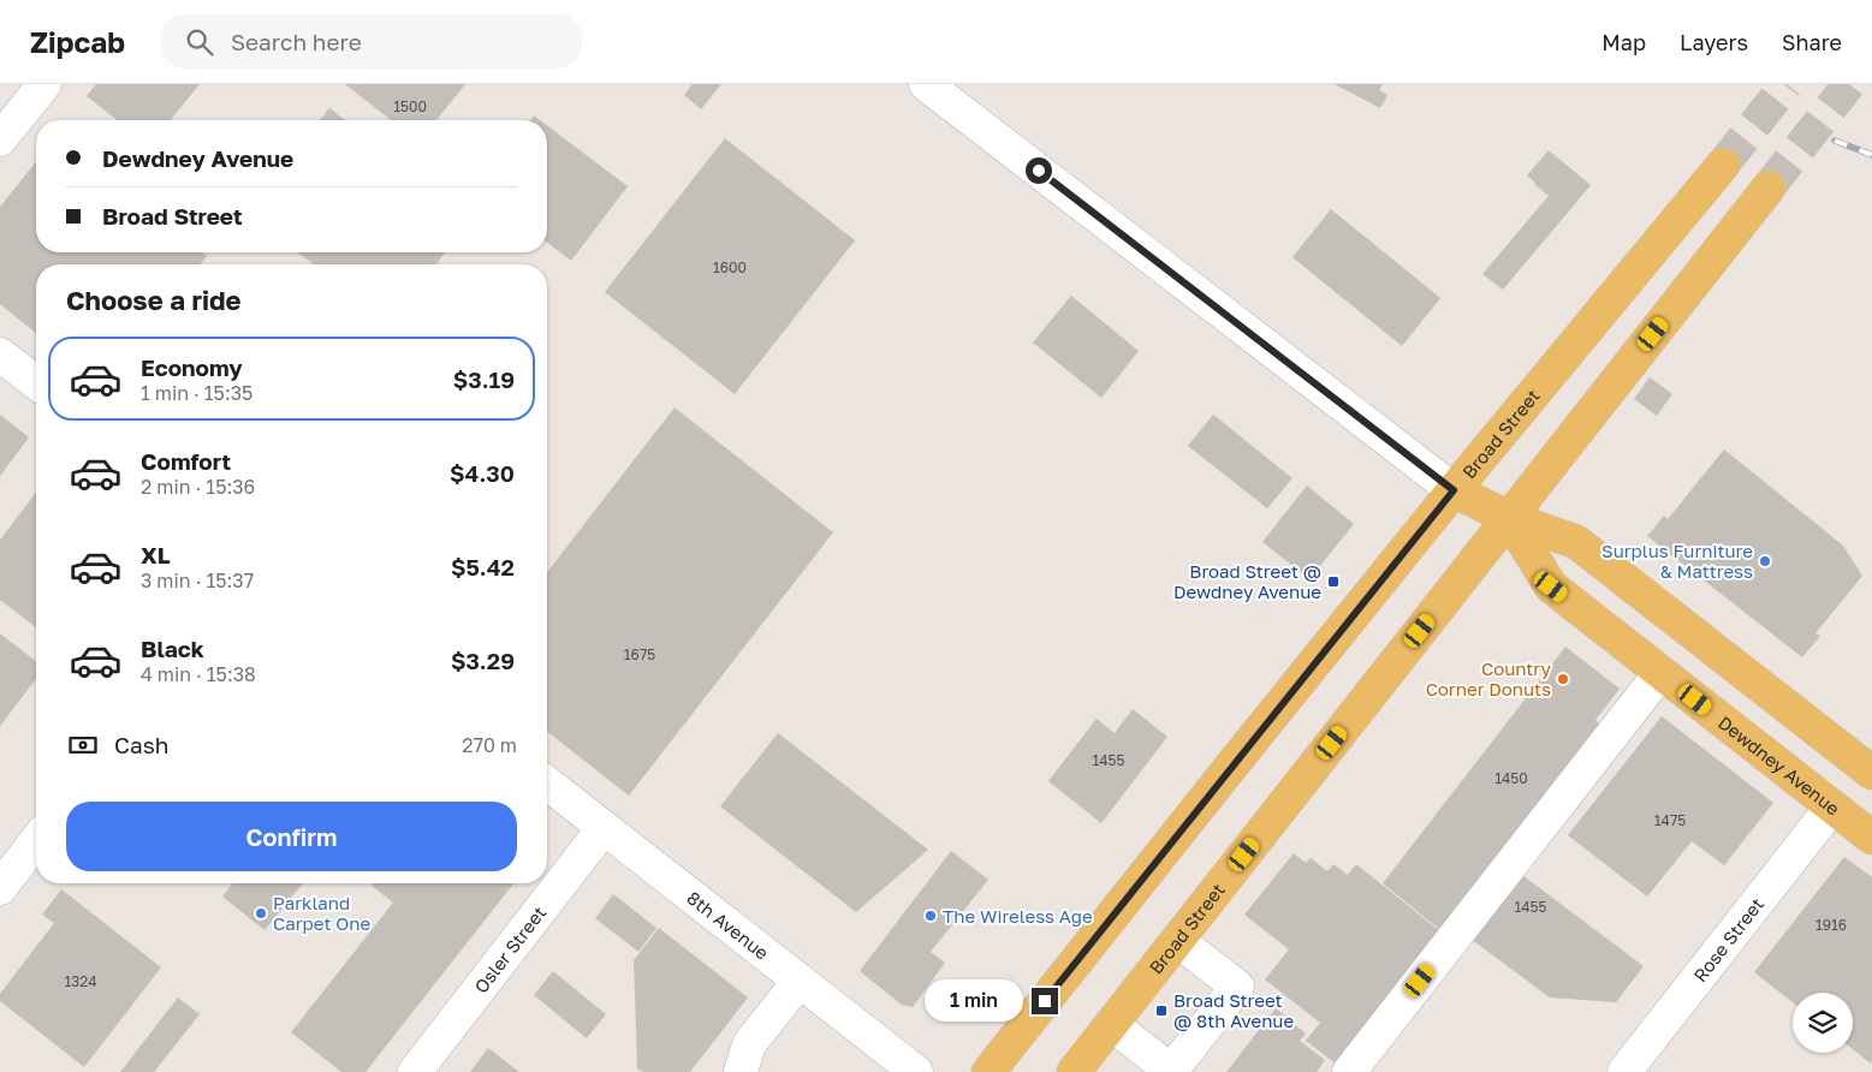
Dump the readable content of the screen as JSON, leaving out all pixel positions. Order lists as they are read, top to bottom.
{
  "streets": {
    "main road": ["Broad Street", "Dewdney Avenue"],
    "street": ["8th Avenue", "Rose Street", "Osler Street"]
  },
  "crossings": [
    ["Broad Street", "Dewdney Avenue"],
    ["Dewdney Avenue", "Rose Street"],
    ["8th Avenue", "Osler Street"]
  ],
  "places": {
    "other": [
      "Surplus Furniture & Mattress",
      "Country Corner Donuts",
      "Parkland Carpet One",
      "The Wireless Age"
    ],
    "transit": ["Broad Street @ Dewdney Avenue", "Broad Street @ 8th Avenue"]
  },
  "house_numbers": [
    "1500",
    "1600",
    "1675",
    "1455",
    "1450",
    "1475",
    "1455",
    "1916",
    "1324"
  ],
  "page": {
    "header": "Zipcab",
    "search": "Search here",
    "nav": ["Map", "Layers", "Share"],
    "banner": ["Dewdney Avenue", "Broad Street"],
    "heading": "Choose a ride",
    "list": [
      {
        "name": "Economy",
        "note": "1 min · 15:35",
        "value": "$3.19"
      },
      {
        "name": "Comfort",
        "note": "2 min · 15:36",
        "value": "$4.30"
      },
      {
        "name": "XL",
        "note": "3 min · 15:37",
        "value": "$5.42"
      },
      {
        "name": "Black",
        "note": "4 min · 15:38",
        "value": "$3.29"
      }
    ],
    "pay": ["Cash", "270 m"],
    "buttons": "Confirm",
    "bubble": "1 min"
  }
}
